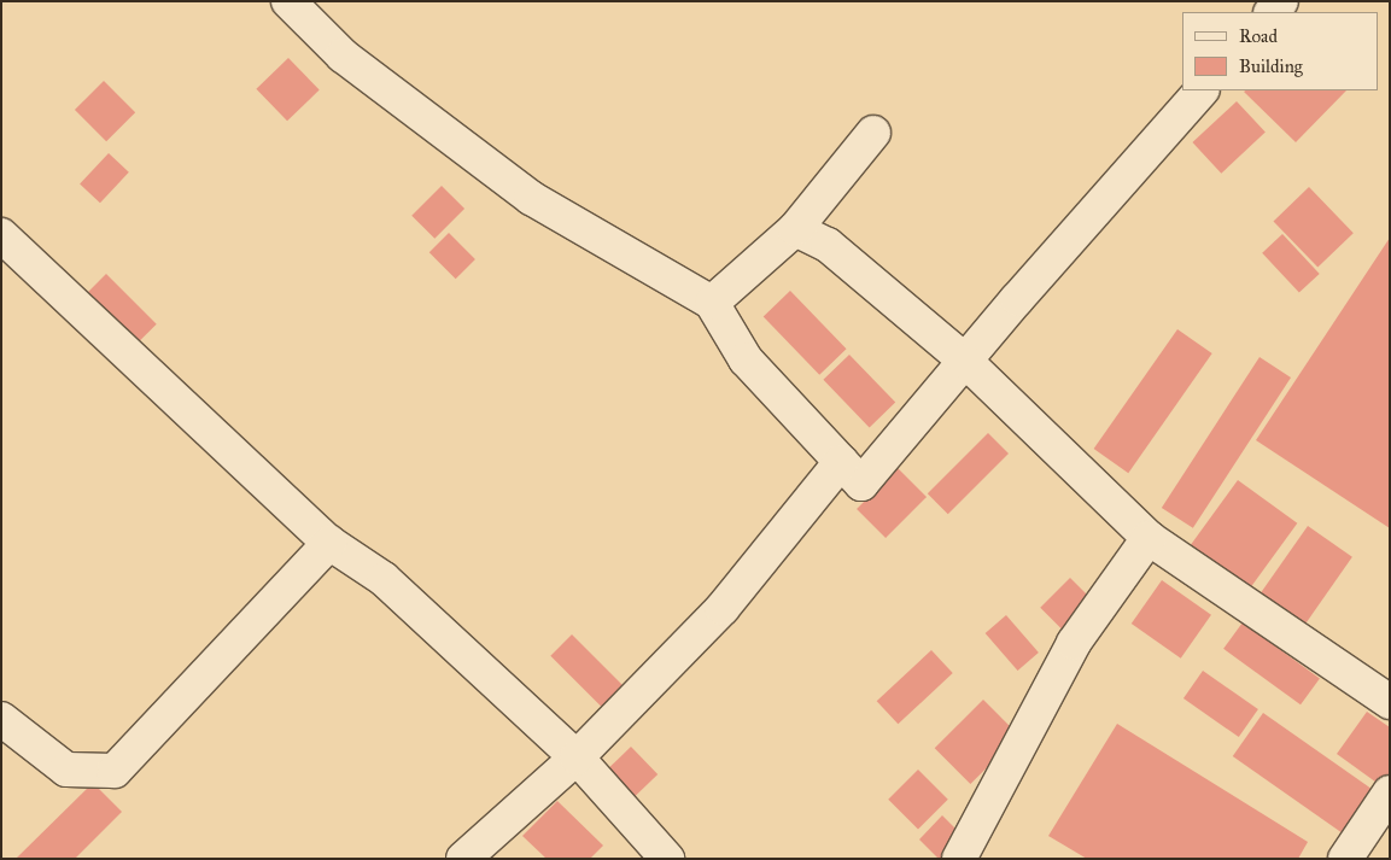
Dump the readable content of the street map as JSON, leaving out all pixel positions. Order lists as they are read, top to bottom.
{
  "legend": ["Road", "Building"]
}
